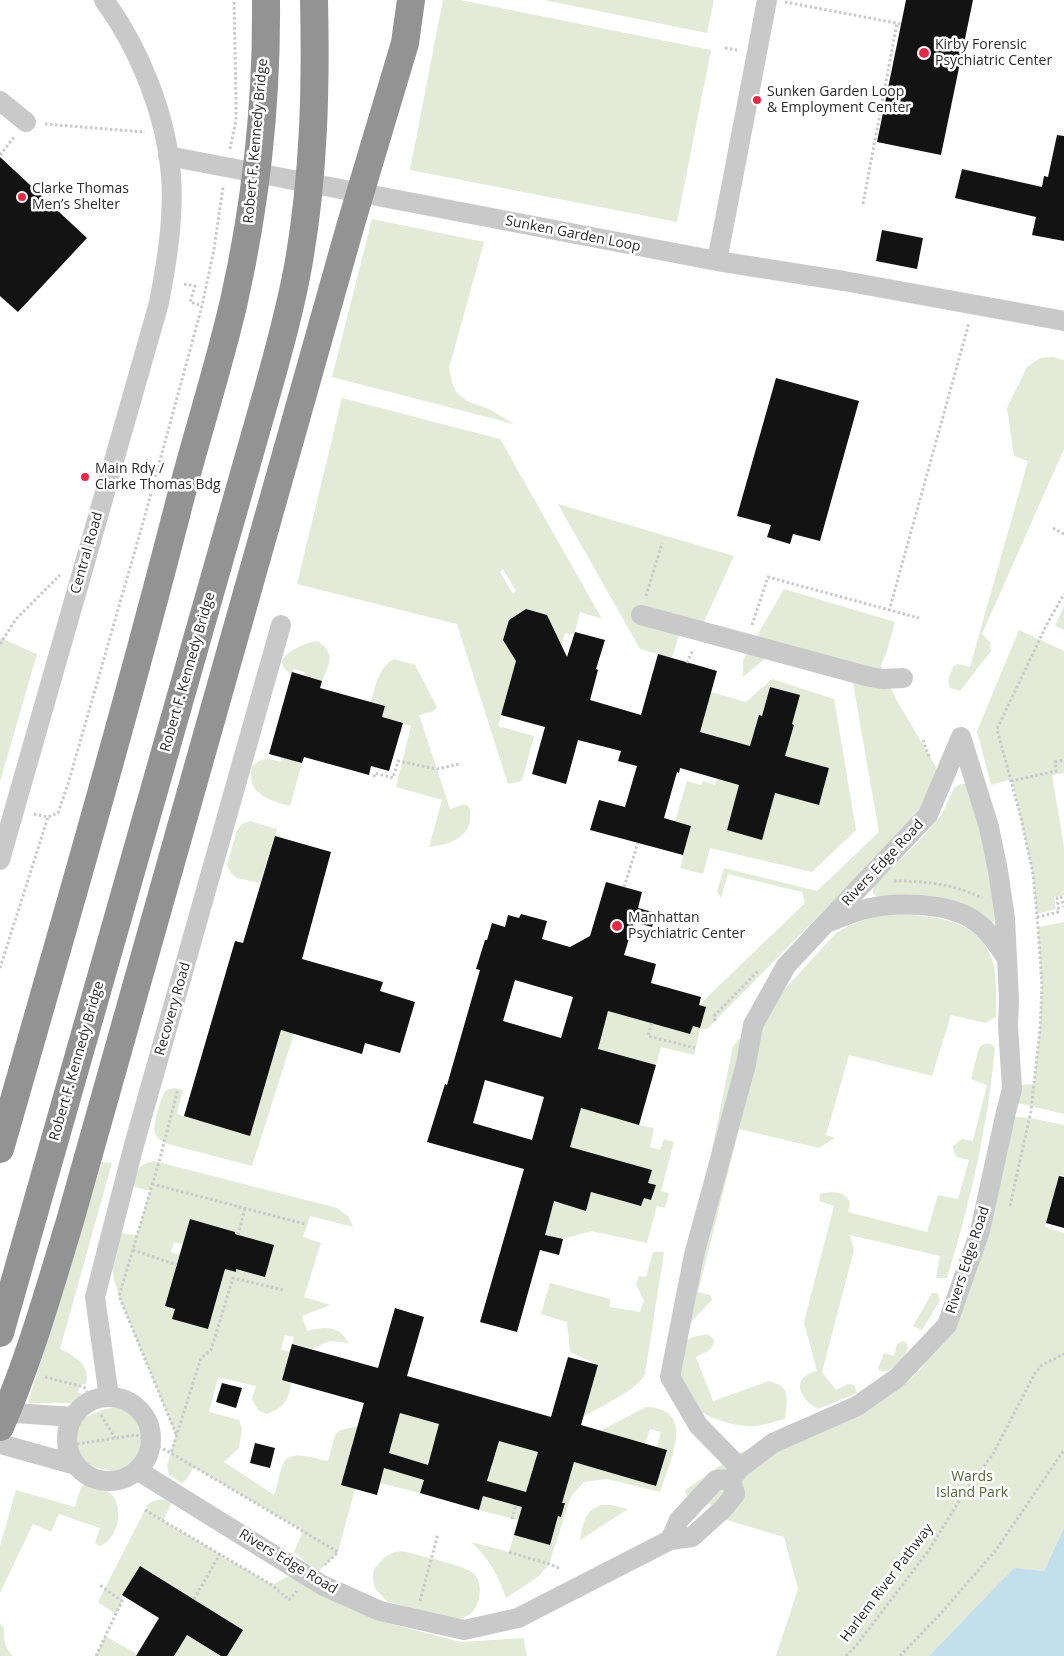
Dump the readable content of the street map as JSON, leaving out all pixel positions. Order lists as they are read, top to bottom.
{
  "streets": {
    "highway": ["Robert F. Kennedy Bridge"],
    "street": [
      "Sunken Garden Loop",
      "Central Road",
      "Rivers Edge Road",
      "Recovery Road"
    ],
    "path": ["Harlem River Pathway"]
  },
  "crossings": [
    ["Sunken Garden Loop", "Central Road"]
  ],
  "parks": ["Wards Island Park"],
  "places": [
    "Kirby Forensic Psychiatric Center",
    "Sunken Garden Loop & Employment Center",
    "Clarke Thomas Men’s Shelter",
    "Main Rdy / Clarke Thomas Bdg",
    "Manhattan Psychiatric Center"
  ]
}
